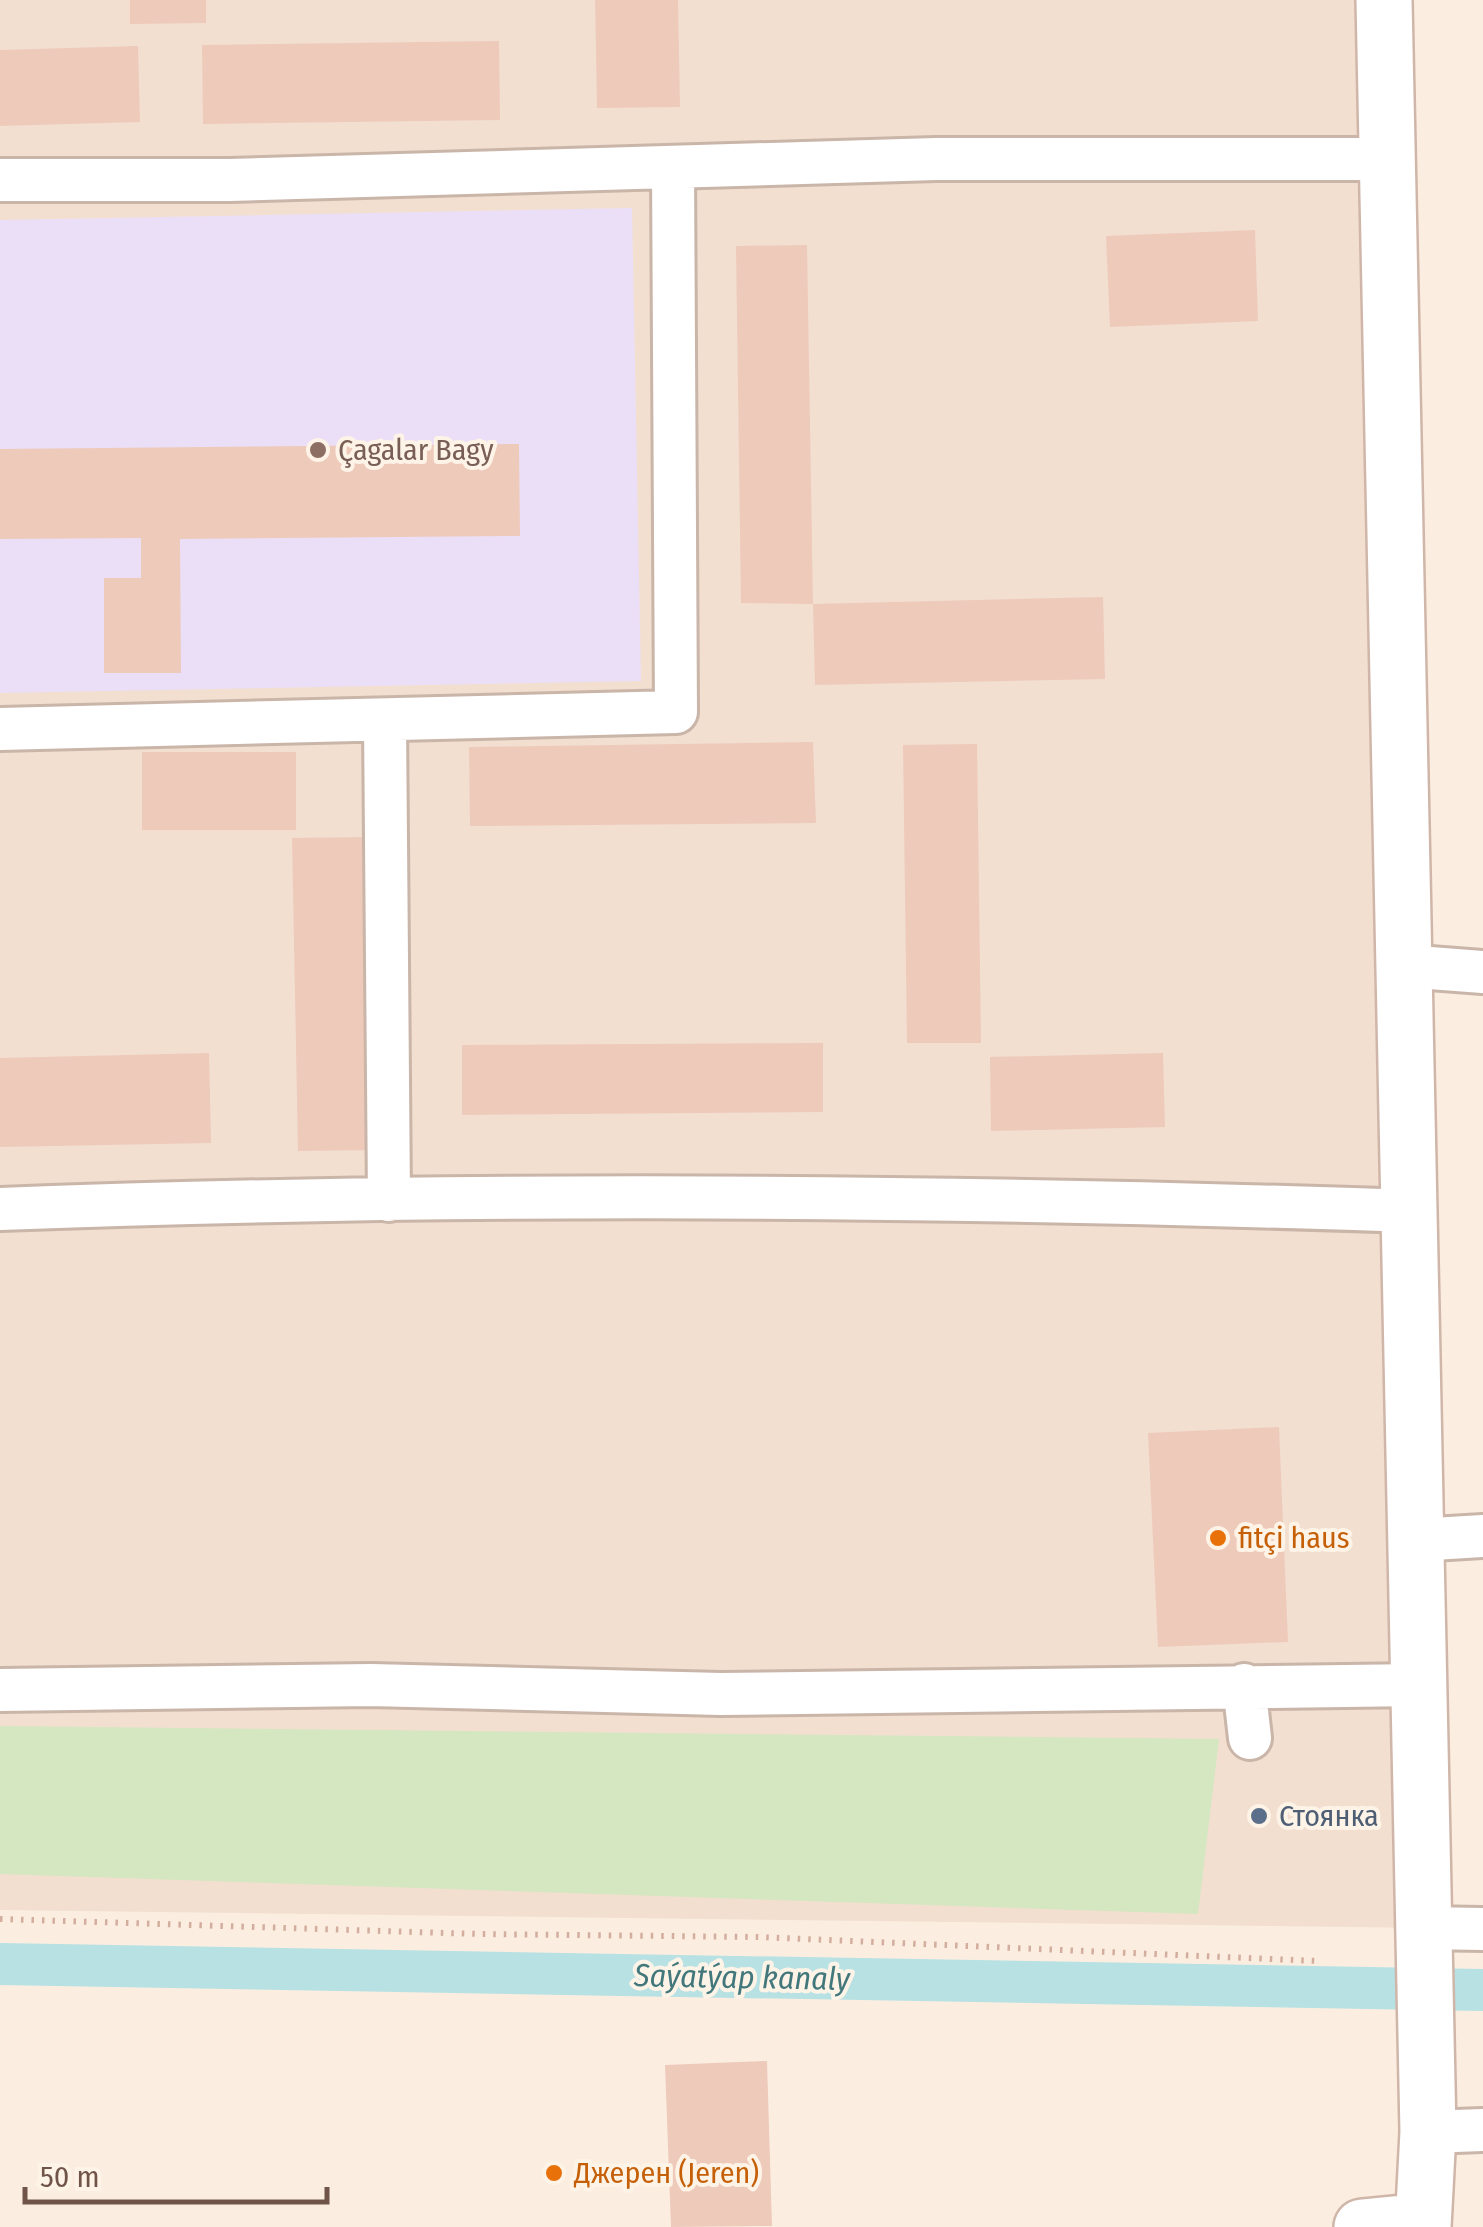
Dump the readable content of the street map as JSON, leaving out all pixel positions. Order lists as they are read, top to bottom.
{
  "water": ["Saýatýap kanaly"],
  "places": [
    "Çagalar Bagy",
    "fitçi haus",
    "Стоянка",
    "Джерен (Jeren)"
  ],
  "scale_bar": "50 m"
}
